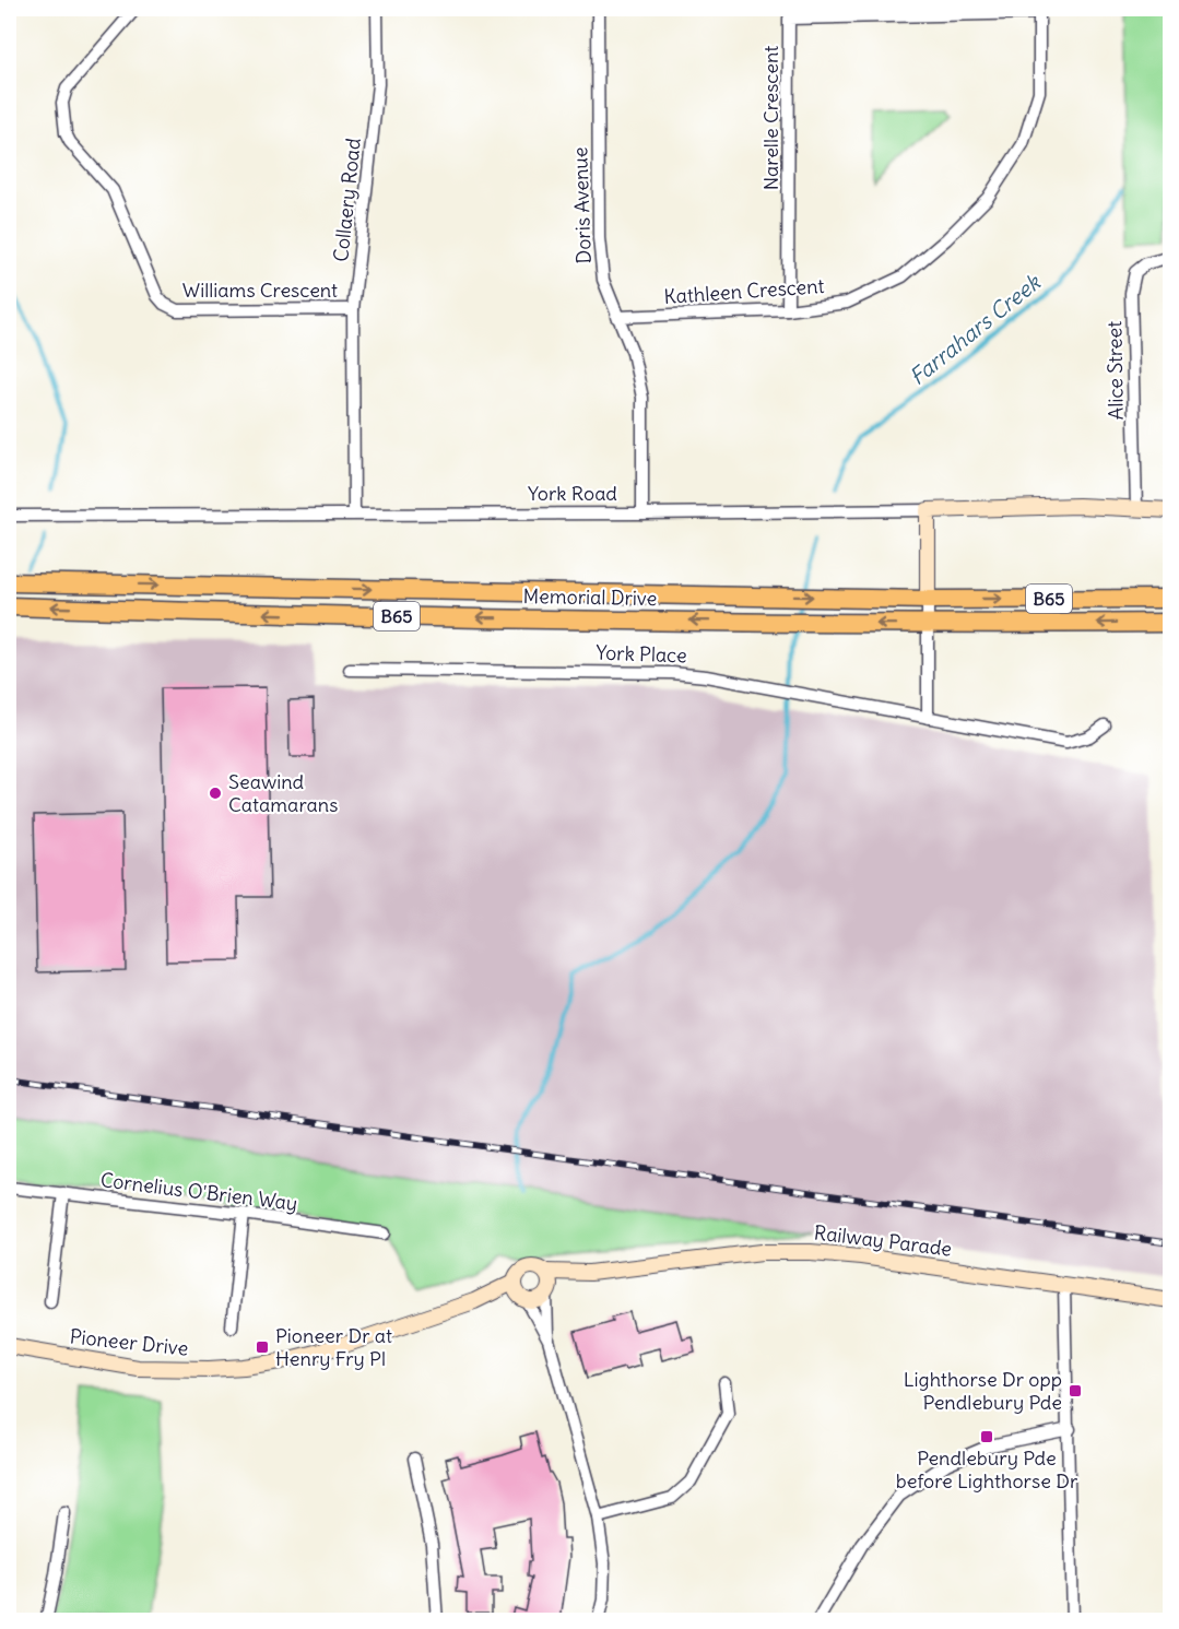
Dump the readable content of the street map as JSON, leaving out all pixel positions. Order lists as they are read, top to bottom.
{
  "streets": {
    "main road": [
      "York Road",
      "Memorial Drive",
      "B65",
      "Railway Parade",
      "Pioneer Drive"
    ],
    "street": [
      "Narelle Crescent",
      "Collaery Road",
      "Doris Avenue",
      "Williams Crescent",
      "Kathleen Crescent",
      "Alice Street",
      "York Place",
      "Cornelius O'Brien Way"
    ]
  },
  "crossings": [
    ["Narelle Crescent", "Kathleen Crescent"],
    ["Collaery Road", "Williams Crescent"],
    ["Collaery Road", "York Road"],
    ["Doris Avenue", "Kathleen Crescent"],
    ["Doris Avenue", "York Road"],
    ["Alice Street", "York Road"]
  ],
  "water": ["Farrahars Creek"],
  "places": {
    "other": ["Seawind Catamarans"],
    "transit": ["Pioneer Dr at Henry Fry Pl", "Lighthorse Dr opp Pendlebury Pde", "Pendlebury Pde before Lighthorse Dr"]
  }
}
